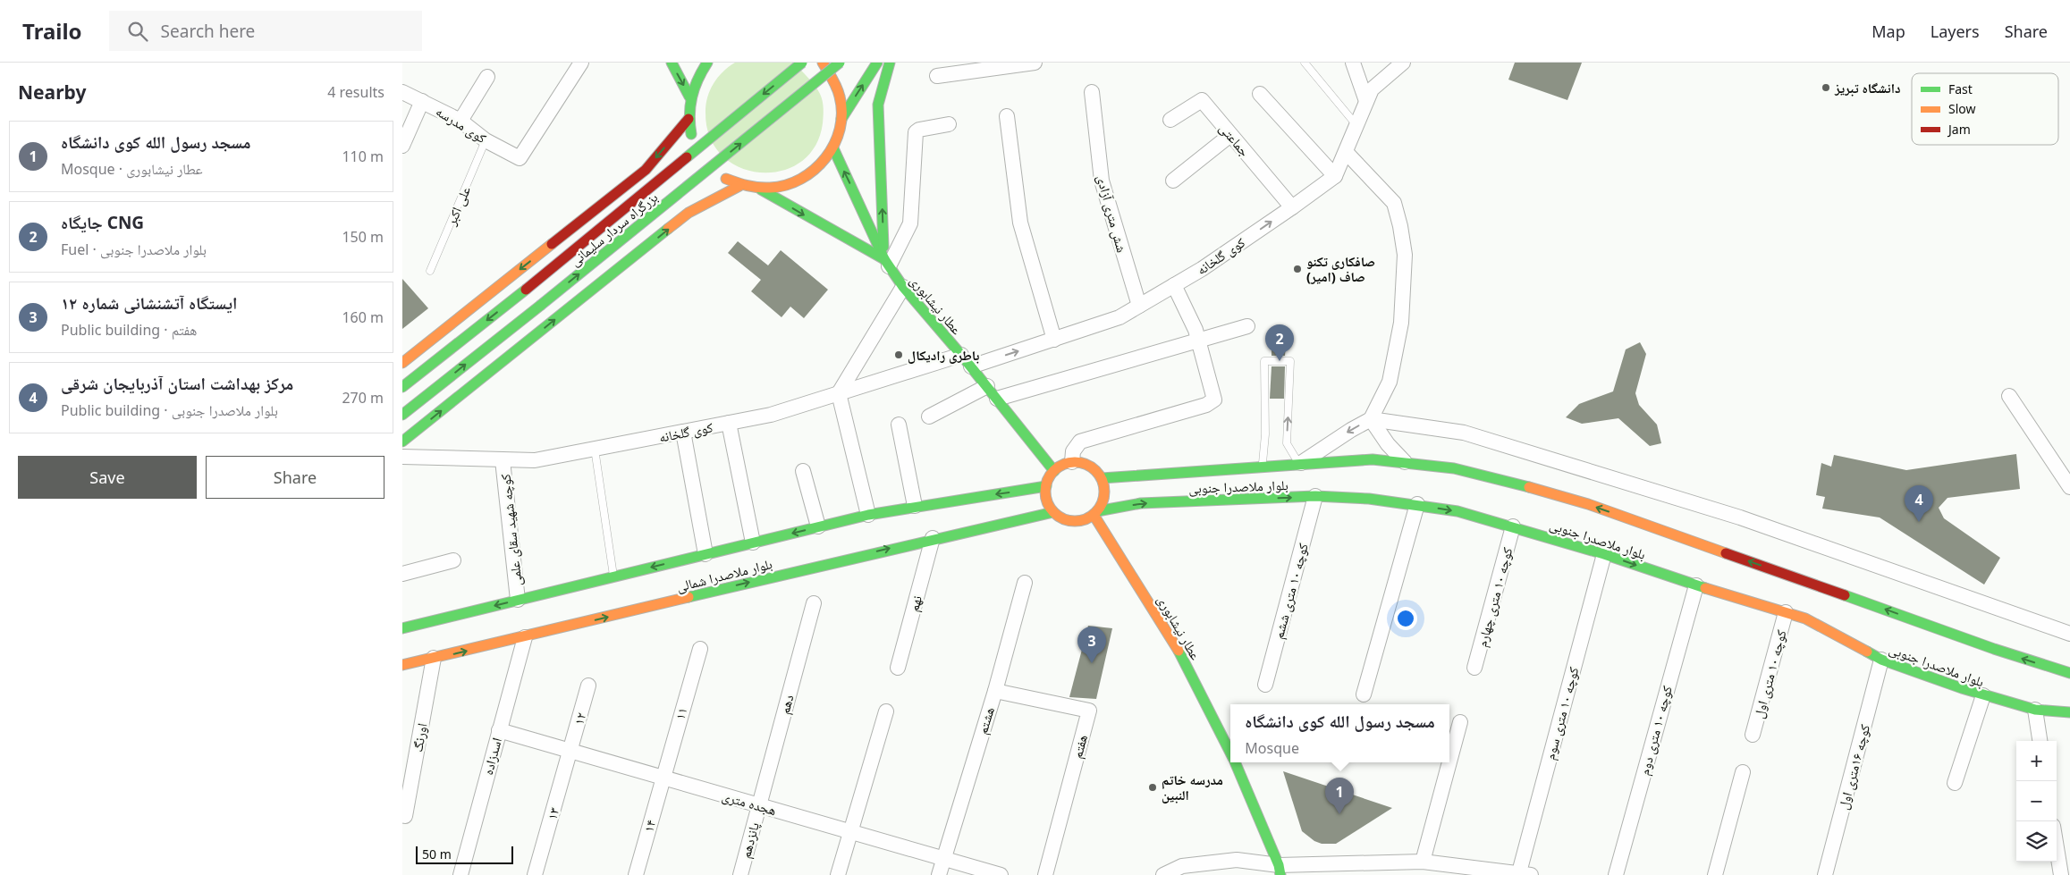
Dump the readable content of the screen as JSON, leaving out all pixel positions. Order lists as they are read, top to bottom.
{
  "streets": {
    "main road": [
      "بزرگراه سردار سلیمانی",
      "عطار نیشابوری",
      "بلوار ملاصدرا جنوبی",
      "بلوار ملاصدرا شمالی"
    ],
    "street": [
      "کوی مدرسه",
      "جماعتی",
      "شش متری آزادی",
      "کوی گلخانه",
      "کوچه شهید سقای علمی",
      "کوچه ۱۰ متری ششم",
      "کوچه ۱۰ متری چهارم",
      "نهم",
      "کوچه ۱۰ متری اول",
      "دهم",
      "۱۱",
      "کوچه ۱۰ متری سوم",
      "۱۲",
      "هشتم",
      "کوچه ۱۰ متری دوم",
      "اورنگ",
      "هفتم",
      "اسدزاده",
      "کوچه ۱۶متری اول",
      "هجده متری",
      "۱۳",
      "۱۴",
      "پانزدهم"
    ],
    "lane": ["علی اکبر"]
  },
  "crossings": [
    ["کوی مدرسه", "علی اکبر"],
    ["جماعتی", "کوی گلخانه"],
    ["شش متری آزادی", "کوی گلخانه"],
    ["کوی گلخانه", "عطار نیشابوری"],
    ["کوی گلخانه", "کوچه شهید سقای علمی"],
    ["عطار نیشابوری", "بلوار ملاصدرا جنوبی"],
    ["عطار نیشابوری", "بلوار ملاصدرا شمالی"],
    ["بلوار ملاصدرا جنوبی", "بلوار ملاصدرا شمالی"],
    ["بلوار ملاصدرا جنوبی", "کوچه ۱۰ متری ششم"],
    ["بلوار ملاصدرا جنوبی", "کوچه ۱۰ متری چهارم"],
    ["بلوار ملاصدرا جنوبی", "کوچه ۱۰ متری اول"],
    ["بلوار ملاصدرا جنوبی", "کوچه ۱۰ متری سوم"],
    ["بلوار ملاصدرا جنوبی", "کوچه ۱۰ متری دوم"],
    ["بلوار ملاصدرا جنوبی", "کوچه ۱۶متری اول"],
    ["کوچه شهید سقای علمی", "بلوار ملاصدرا شمالی"],
    ["بلوار ملاصدرا شمالی", "نهم"],
    ["بلوار ملاصدرا شمالی", "اورنگ"],
    ["بلوار ملاصدرا شمالی", "اسدزاده"],
    ["دهم", "هجده متری"],
    ["دهم", "پانزدهم"],
    ["۱۱", "هجده متری"],
    ["۱۱", "۱۴"],
    ["۱۲", "هجده متری"],
    ["۱۲", "۱۳"],
    ["هشتم", "هفتم"],
    ["هشتم", "هجده متری"],
    ["اسدزاده", "هجده متری"],
    ["هجده متری", "۱۳"],
    ["هجده متری", "۱۴"],
    ["هجده متری", "پانزدهم"]
  ],
  "places": [
    "دانشگاه تبریز",
    "صافکاری تکنو صاف (امیر)",
    "باطری رادیکال",
    "مدرسه خاتم النبین"
  ],
  "legend": ["Fast", "Slow", "Jam"],
  "scale_bar": "50 m",
  "page": {
    "header": "Trailo",
    "search": "Search here",
    "nav": ["Map", "Layers", "Share"],
    "heading": ["Nearby", "4 results"],
    "list": [
      {
        "mark": "1",
        "name": "مسجد رسول الله کوی دانشگاه",
        "note": "Mosque · عطار نیشابوری",
        "value": "110 m"
      },
      {
        "mark": "2",
        "name": "جایگاه CNG",
        "note": "Fuel · بلوار ملاصدرا جنوبی",
        "value": "150 m"
      },
      {
        "mark": "3",
        "name": "ایستگاه آتشنشانی شماره ۱۲",
        "note": "Public building · هفتم",
        "value": "160 m"
      },
      {
        "mark": "4",
        "name": "مرکز بهداشت استان آذربایجان شرقی",
        "note": "Public building · بلوار ملاصدرا جنوبی",
        "value": "270 m"
      }
    ],
    "pins": [
      "2",
      "4",
      "3",
      "1"
    ],
    "buttons": ["Save", "Share"],
    "popup": ["مسجد رسول الله کوی دانشگاه", "Mosque"],
    "map_buttons": ["+", "−"],
    "scale": "50 m"
  }
}
